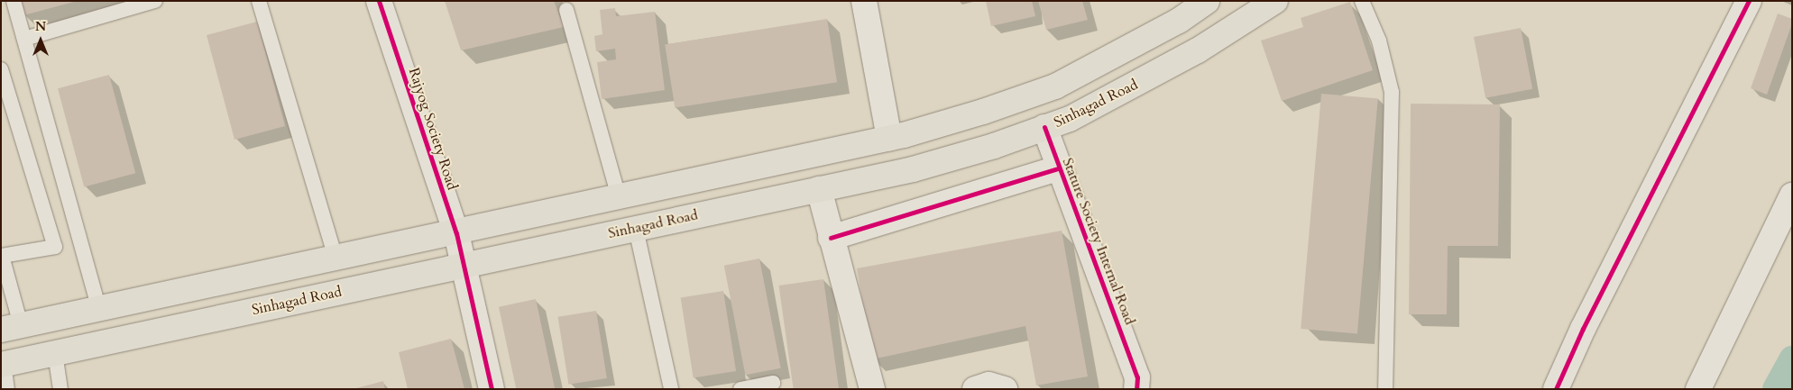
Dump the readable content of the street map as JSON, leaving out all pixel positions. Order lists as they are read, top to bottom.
{
  "streets": {
    "main road": ["Sinhagad Road"],
    "street": ["Rajyog Society Road", "Stature Society Internal Road"]
  },
  "crossings": [
    ["Sinhagad Road", "Rajyog Society Road"],
    ["Sinhagad Road", "Stature Society Internal Road"]
  ],
  "north": "top"
}
